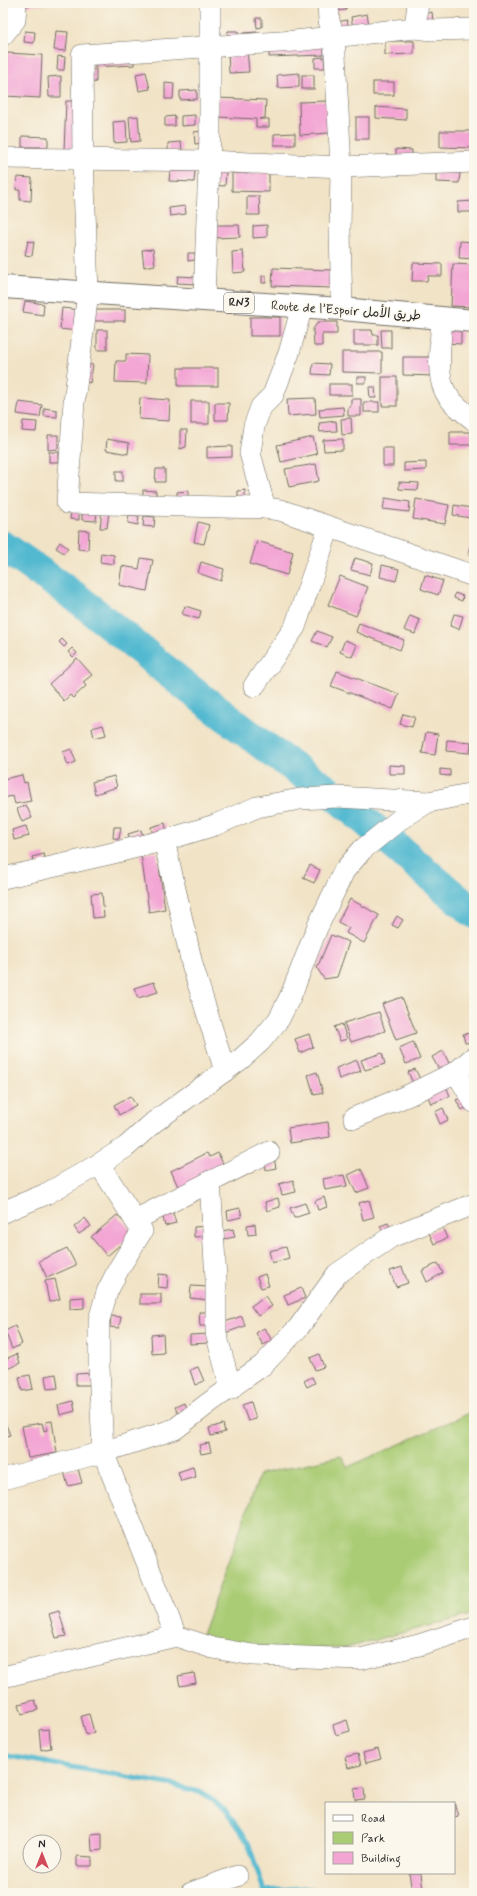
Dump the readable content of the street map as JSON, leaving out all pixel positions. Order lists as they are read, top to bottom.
{
  "streets": {
    "highway": ["RN3", "Route de l’Espoir طريق الأمل"]
  },
  "legend": ["Road", "Park", "Building"],
  "north": "top"
}
